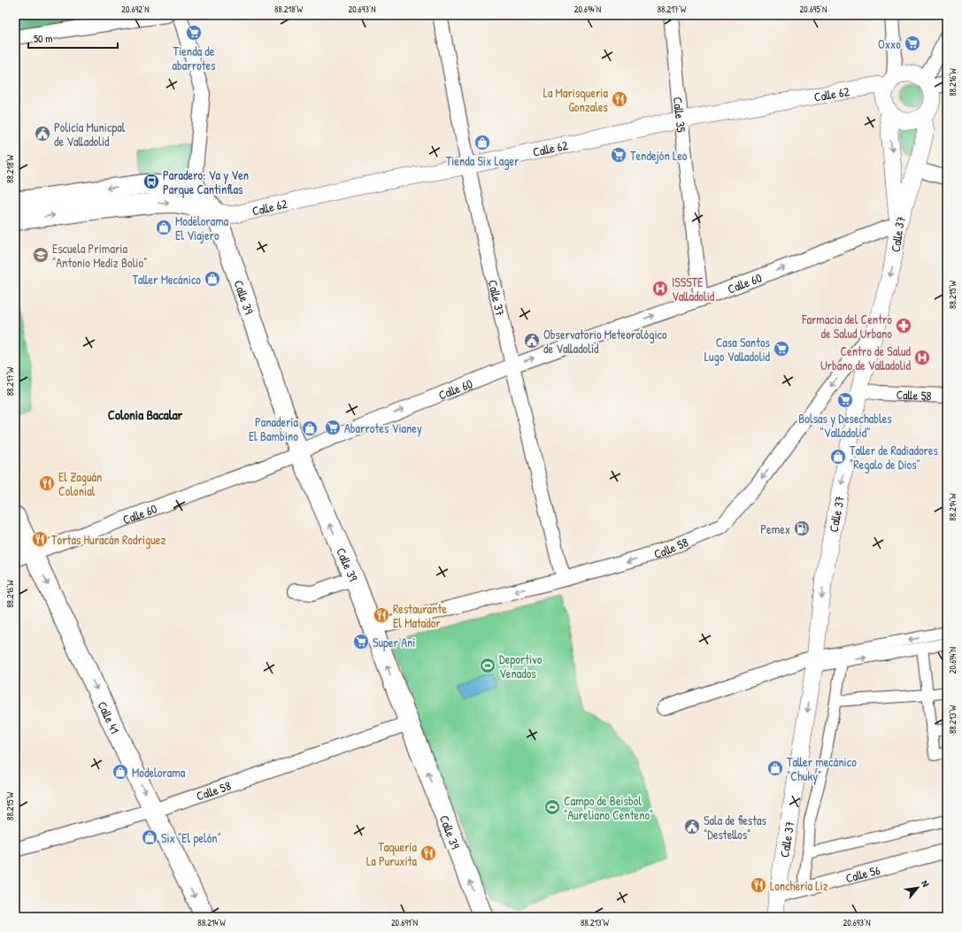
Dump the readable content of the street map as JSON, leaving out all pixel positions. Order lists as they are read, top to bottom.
{
  "streets": {
    "main road": ["Calle 39", "Calle 41"],
    "street": [
      "Calle 62",
      "Calle 35",
      "Calle 37",
      "Calle 60",
      "Calle 58",
      "Calle 56"
    ]
  },
  "crossings": [
    ["Calle 62", "Calle 35"],
    ["Calle 62", "Calle 37"],
    ["Calle 62", "Calle 39"],
    ["Calle 35", "Calle 60"],
    ["Calle 37", "Calle 60"],
    ["Calle 37", "Calle 58"],
    ["Calle 37", "Calle 56"],
    ["Calle 60", "Calle 39"],
    ["Calle 60", "Calle 41"],
    ["Calle 39", "Calle 58"],
    ["Calle 58", "Calle 41"]
  ],
  "one_way": [
    "Calle 60",
    "Calle 39",
    "Calle 58",
    "Calle 41"
  ],
  "districts": ["Colonia Bacalar"],
  "places": {
    "supermarket": [
      "Tienda de abarrotes",
      "Oxxo",
      "Tendejón Leo",
      "Casa Santos Lugo Valladolid",
      "Bolsas y Desechables \"Valladolid\"",
      "Abarrotes Vianey",
      "Super Ani"
    ],
    "restaurant": [
      "La Marisqueria Gonzales",
      "El Zaguán Colonial",
      "Tortas Huracán Rodríguez",
      "Restaurante El Matador",
      "Taquería La Puruxita",
      "Lonchería Liz"
    ],
    "public building": ["Policía Municpal de Valladolid", "Observatorio Meteorológico de Valladolid", "Sala de fiestas \"Destellos\""],
    "shop": [
      "Tienda Six Lager",
      "Modelorama El Viajero",
      "Taller Mecánico",
      "Panadería El Bambino",
      "Taller de Radiadores \"Regalo de Dios\"",
      "Taller mecánico \"Chuky\"",
      "Modelorama",
      "Six \"El pelón\""
    ],
    "bus stop": ["Paradero: Va y Ven Parque Cantinflas"],
    "school or university": ["Escuela Primaria \"Antonio Medíz Bolio\""],
    "hospital": ["ISSSTE Valladolid", "Centro de Salud Urbano de Valladolid"],
    "pharmacy": ["Farmacia del Centro de Salud Urbano"],
    "fuel station": ["Pemex"],
    "sports": ["Deportivo Venados", "Campo de Beisbol \"Aureliano Centeno\""]
  },
  "scale_bar": "50 m",
  "north": "top right",
  "coordinates": [
    "20.692°N",
    "88.218°W",
    "20.693°N",
    "20.694°N",
    "88.217°W",
    "20.695°N",
    "88.216°W",
    "88.215°W",
    "88.214°W",
    "88.213°W",
    "20.691°N"
  ]
}
